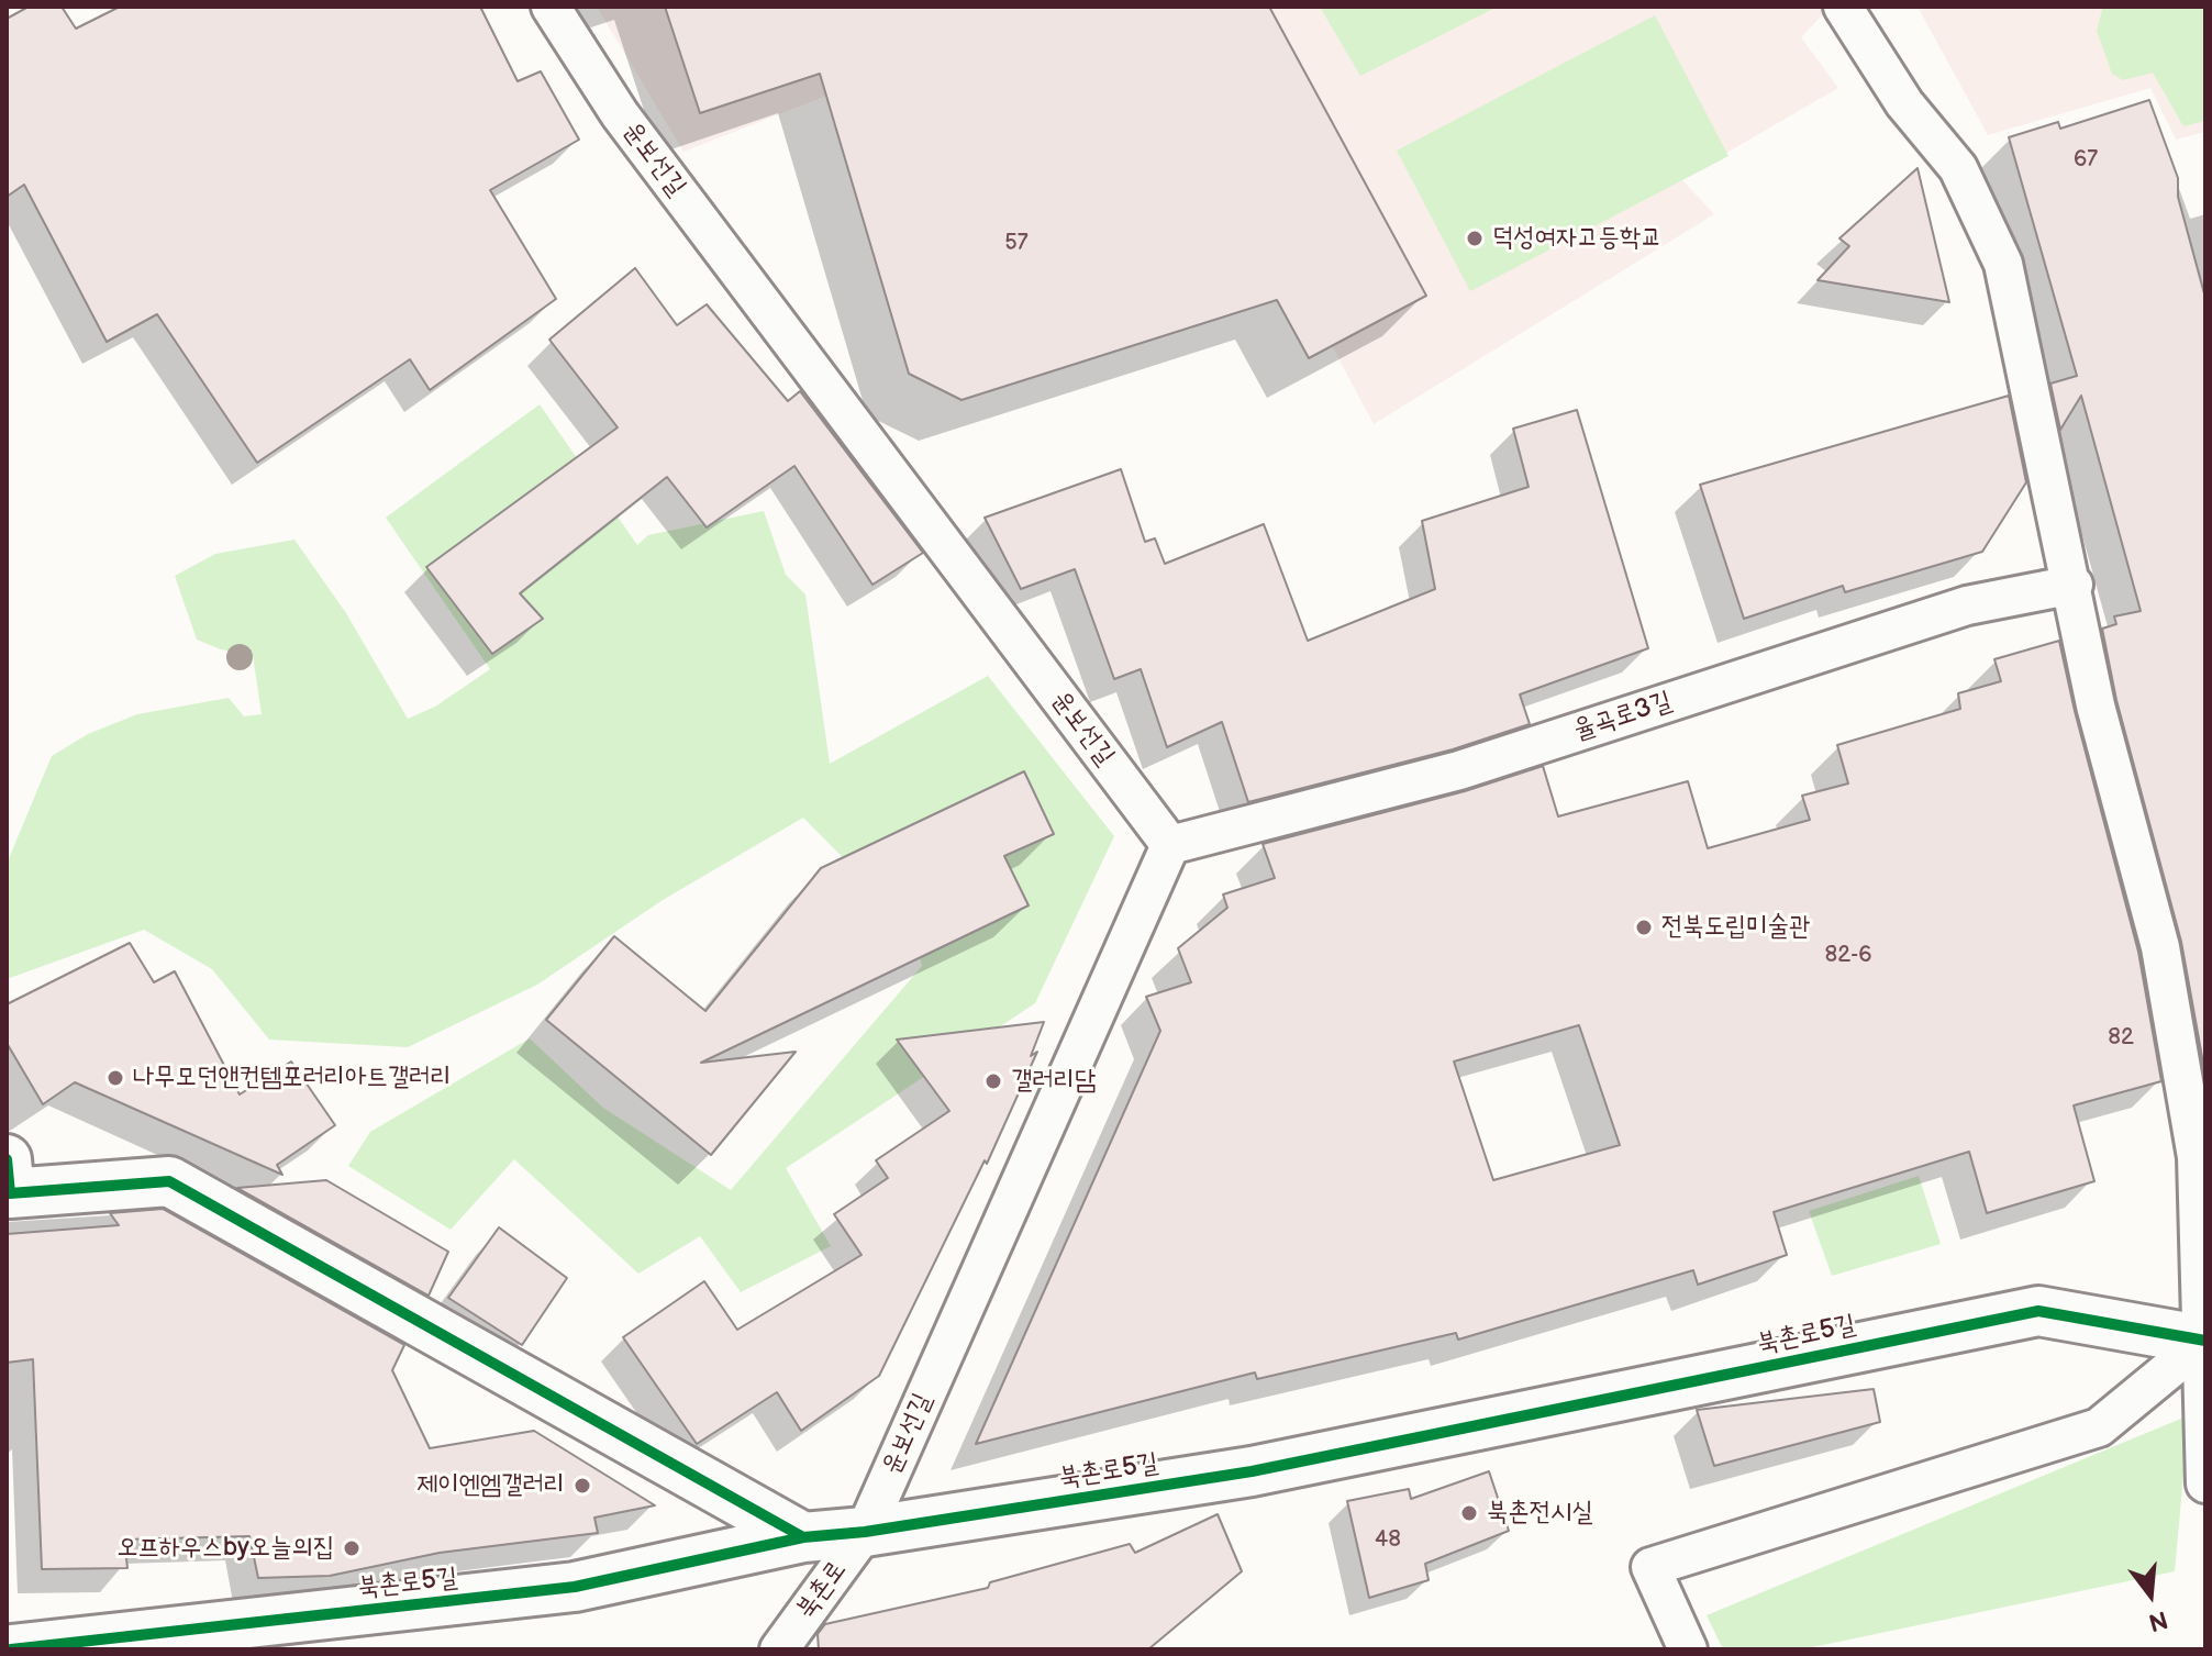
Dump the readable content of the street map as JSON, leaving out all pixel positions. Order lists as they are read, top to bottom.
{
  "streets": {
    "street": ["북촌로5길"],
    "lane": ["윤보선길", "율곡로3길", "북촌로"]
  },
  "crossings": [
    ["윤보선길", "율곡로3길"],
    ["윤보선길", "북촌로5길"],
    ["윤보선길", "북촌로"],
    ["북촌로5길", "북촌로"]
  ],
  "places": [
    "덕성여자고등학교",
    "전북도립미술관",
    "나무모던앤컨템포러리아트갤러리",
    "갤러리담",
    "제이엔엠갤러리",
    "북촌전시실",
    "오프하우스by오늘의집"
  ],
  "house_numbers": [
    "67",
    "57",
    "82-6",
    "82",
    "48"
  ],
  "north": "bottom"
}
